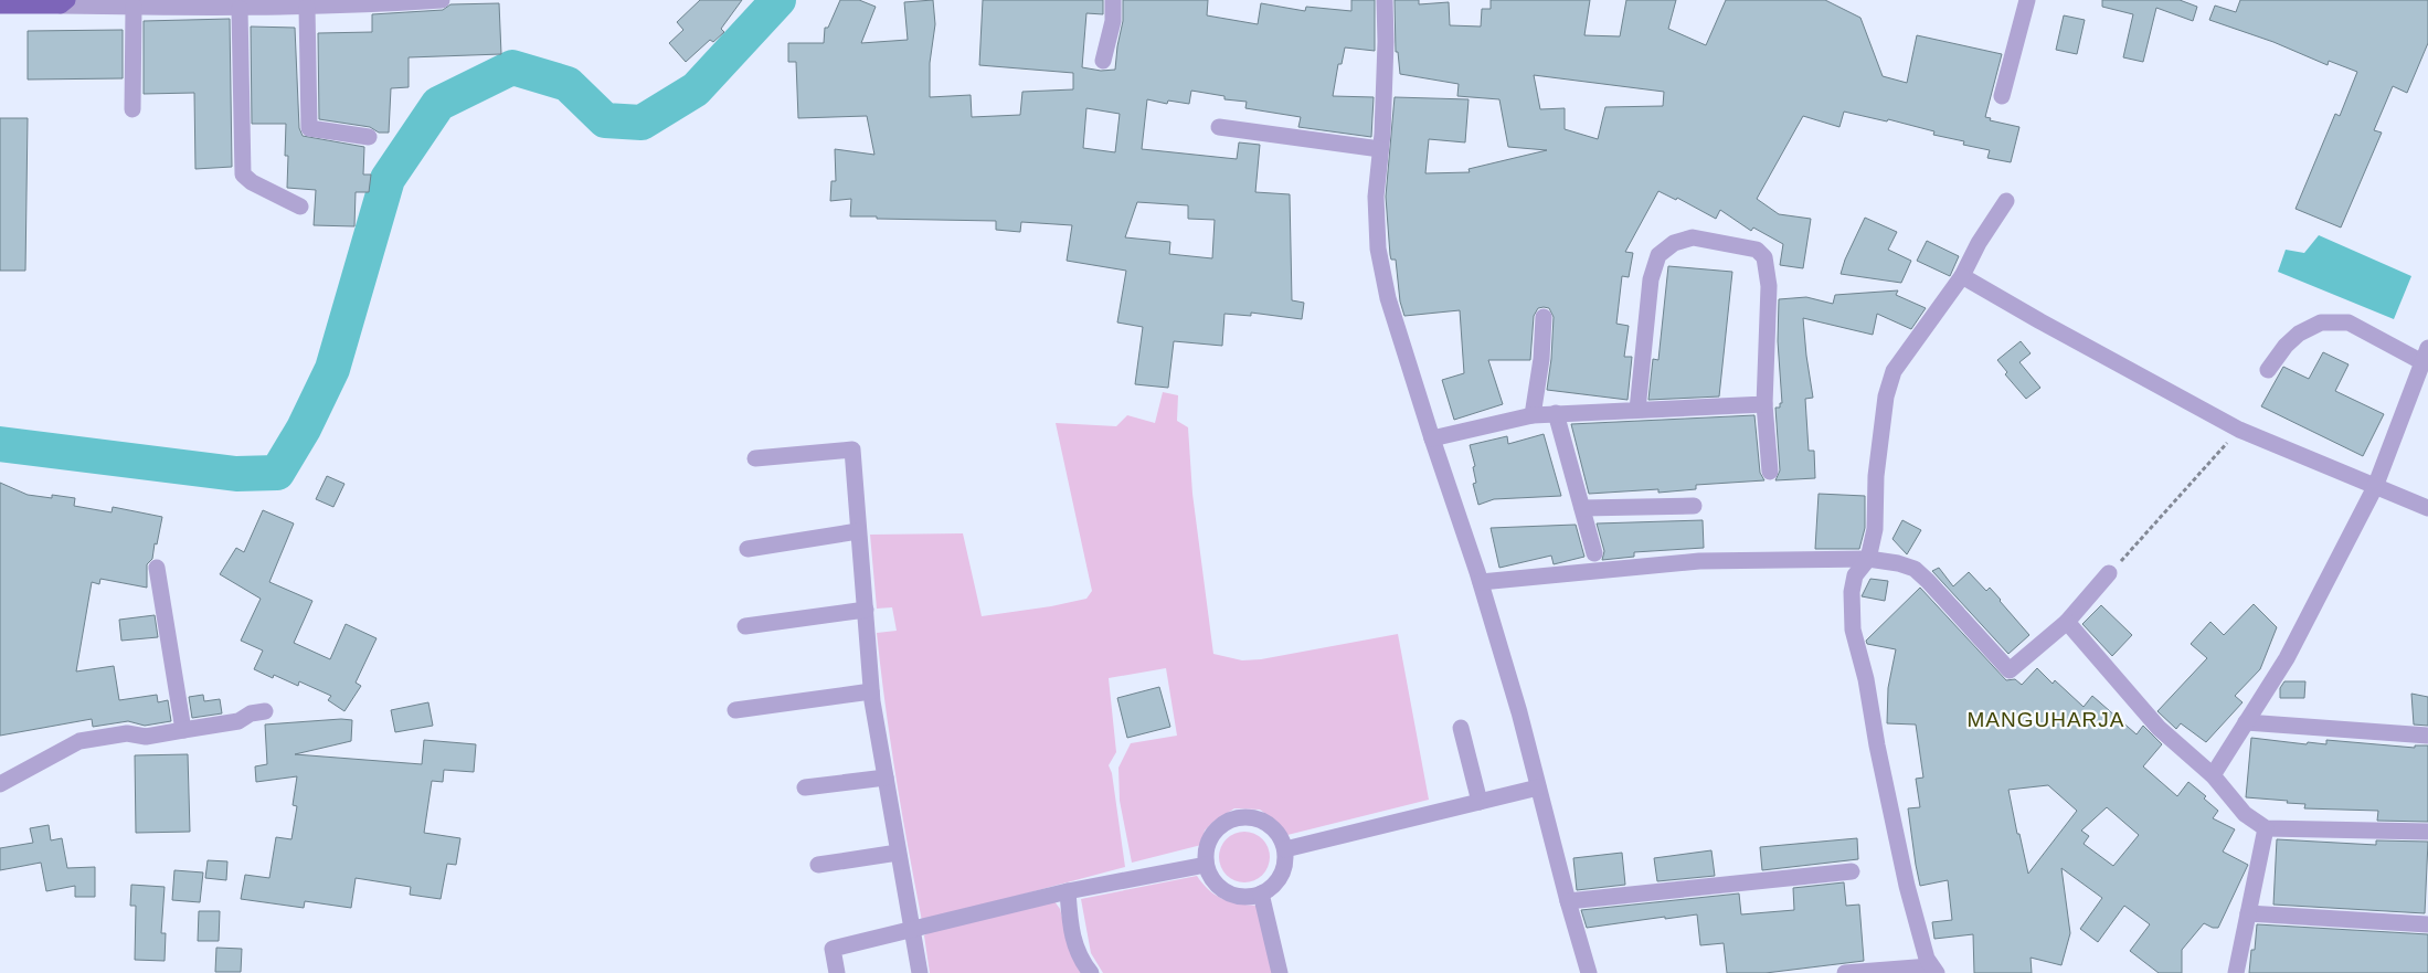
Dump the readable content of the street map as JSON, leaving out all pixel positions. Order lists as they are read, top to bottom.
{
  "districts": ["MANGUHARJA"]
}
